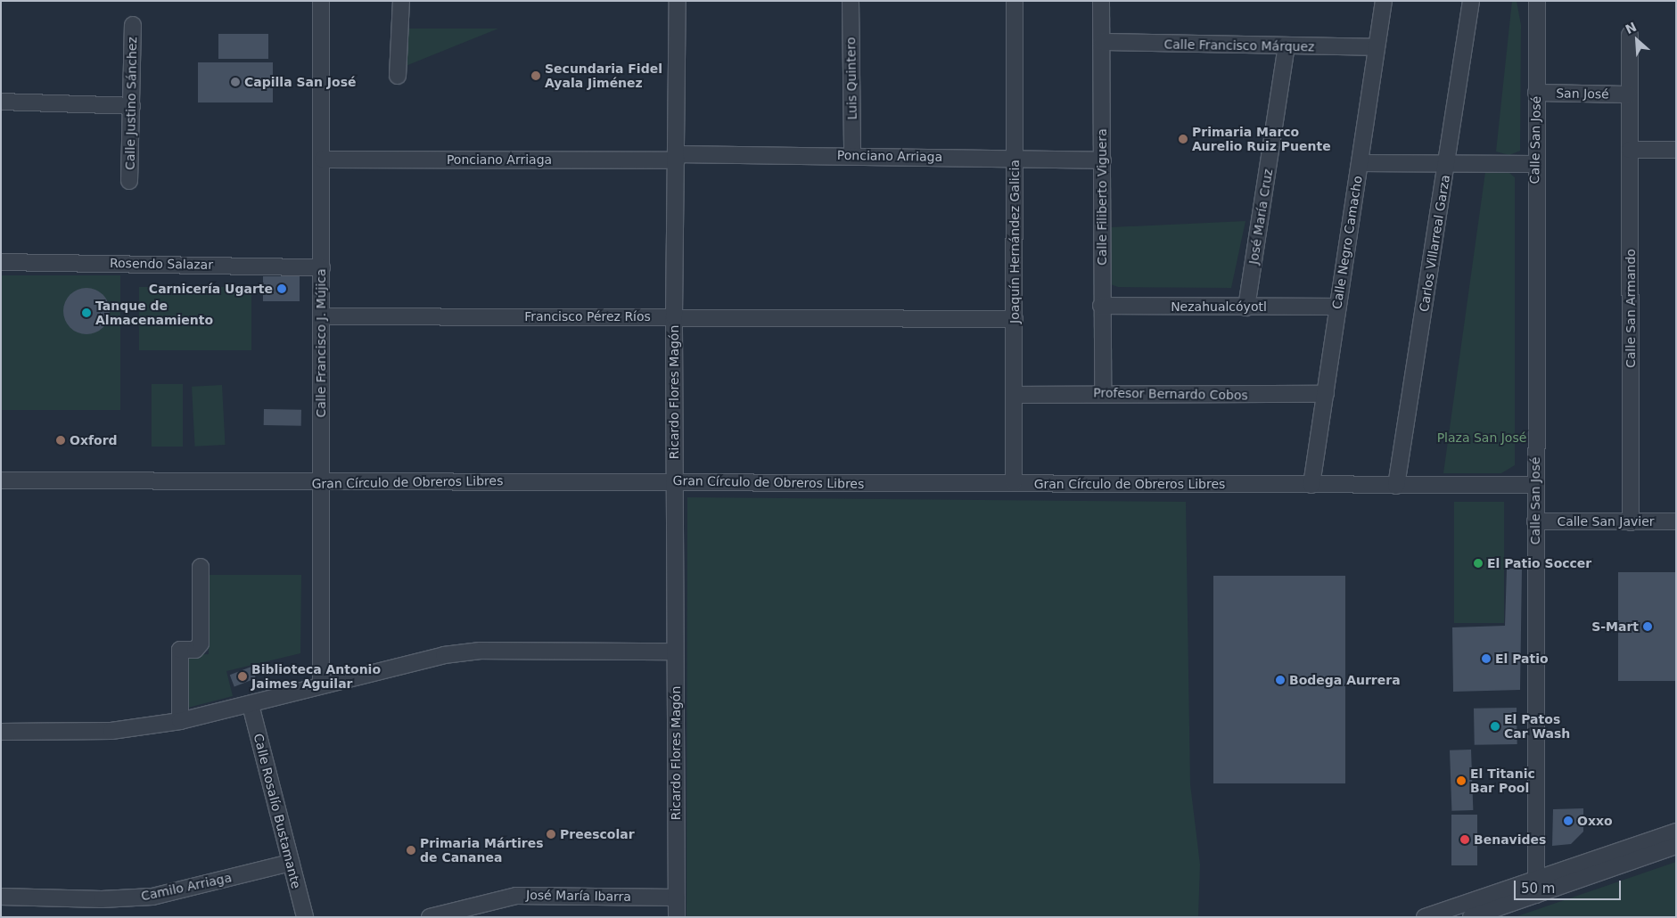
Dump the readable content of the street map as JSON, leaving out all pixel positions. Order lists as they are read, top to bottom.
{
  "streets": {
    "street": [
      "Calle Francisco Márquez",
      "Luis Quintero",
      "San José",
      "Calle Justino Sánchez",
      "Calle San José",
      "Ponciano Arriaga",
      "Calle Filiberto Viguera",
      "José María Cruz",
      "Joaquín Hernández Galicia",
      "Calle Negro Camacho",
      "Carlos Villarreal Garza",
      "Rosendo Salazar",
      "Nezahualcóyotl",
      "Calle San Armando",
      "Francisco Pérez Ríos",
      "Calle Francisco J. Mújica",
      "Ricardo Flores Magón",
      "Profesor Bernardo Cobos",
      "Gran Círculo de Obreros Libres",
      "Calle San Javier",
      "Calle Rosalío Bustamante",
      "Camilo Arriaga",
      "José María Ibarra"
    ]
  },
  "crossings": [
    ["Calle Francisco Márquez", "Calle Filiberto Viguera"],
    ["Calle Francisco Márquez", "José María Cruz"],
    ["Calle Francisco Márquez", "Calle Negro Camacho"],
    ["Luis Quintero", "Ponciano Arriaga"],
    ["San José", "Calle San José"],
    ["San José", "Calle San Armando"],
    ["Calle San José", "Gran Círculo de Obreros Libres"],
    ["Calle San José", "Calle San Javier"],
    ["Ponciano Arriaga", "Calle Filiberto Viguera"],
    ["Ponciano Arriaga", "Joaquín Hernández Galicia"],
    ["Ponciano Arriaga", "Calle Francisco J. Mújica"],
    ["Ponciano Arriaga", "Ricardo Flores Magón"],
    ["Calle Filiberto Viguera", "Nezahualcóyotl"],
    ["Calle Filiberto Viguera", "Profesor Bernardo Cobos"],
    ["José María Cruz", "Nezahualcóyotl"],
    ["Joaquín Hernández Galicia", "Francisco Pérez Ríos"],
    ["Joaquín Hernández Galicia", "Profesor Bernardo Cobos"],
    ["Joaquín Hernández Galicia", "Gran Círculo de Obreros Libres"],
    ["Calle Negro Camacho", "Nezahualcóyotl"],
    ["Calle Negro Camacho", "Profesor Bernardo Cobos"],
    ["Calle Negro Camacho", "Gran Círculo de Obreros Libres"],
    ["Carlos Villarreal Garza", "Gran Círculo de Obreros Libres"],
    ["Rosendo Salazar", "Calle Francisco J. Mújica"],
    ["Calle San Armando", "Calle San Javier"],
    ["Francisco Pérez Ríos", "Calle Francisco J. Mújica"],
    ["Francisco Pérez Ríos", "Ricardo Flores Magón"],
    ["Calle Francisco J. Mújica", "Gran Círculo de Obreros Libres"],
    ["Ricardo Flores Magón", "Gran Círculo de Obreros Libres"],
    ["Ricardo Flores Magón", "José María Ibarra"],
    ["Calle Rosalío Bustamante", "Camilo Arriaga"]
  ],
  "parks": ["Plaza San José"],
  "places": [
    "Secundaria Fidel Ayala Jiménez",
    "Capilla San José",
    "Primaria Marco Aurelio Ruiz Puente",
    "Carnicería Ugarte",
    "Tanque de Almacenamiento",
    "Oxford",
    "El Patio Soccer",
    "S-Mart",
    "El Patio",
    "Biblioteca Antonio Jaimes Aguilar",
    "Bodega Aurrera",
    "El Patos Car Wash",
    "El Titanic Bar Pool",
    "Oxxo",
    "Preescolar",
    "Benavides",
    "Primaria Mártires de Cananea"
  ],
  "scale_bar": "50 m",
  "north": "top left"
}
